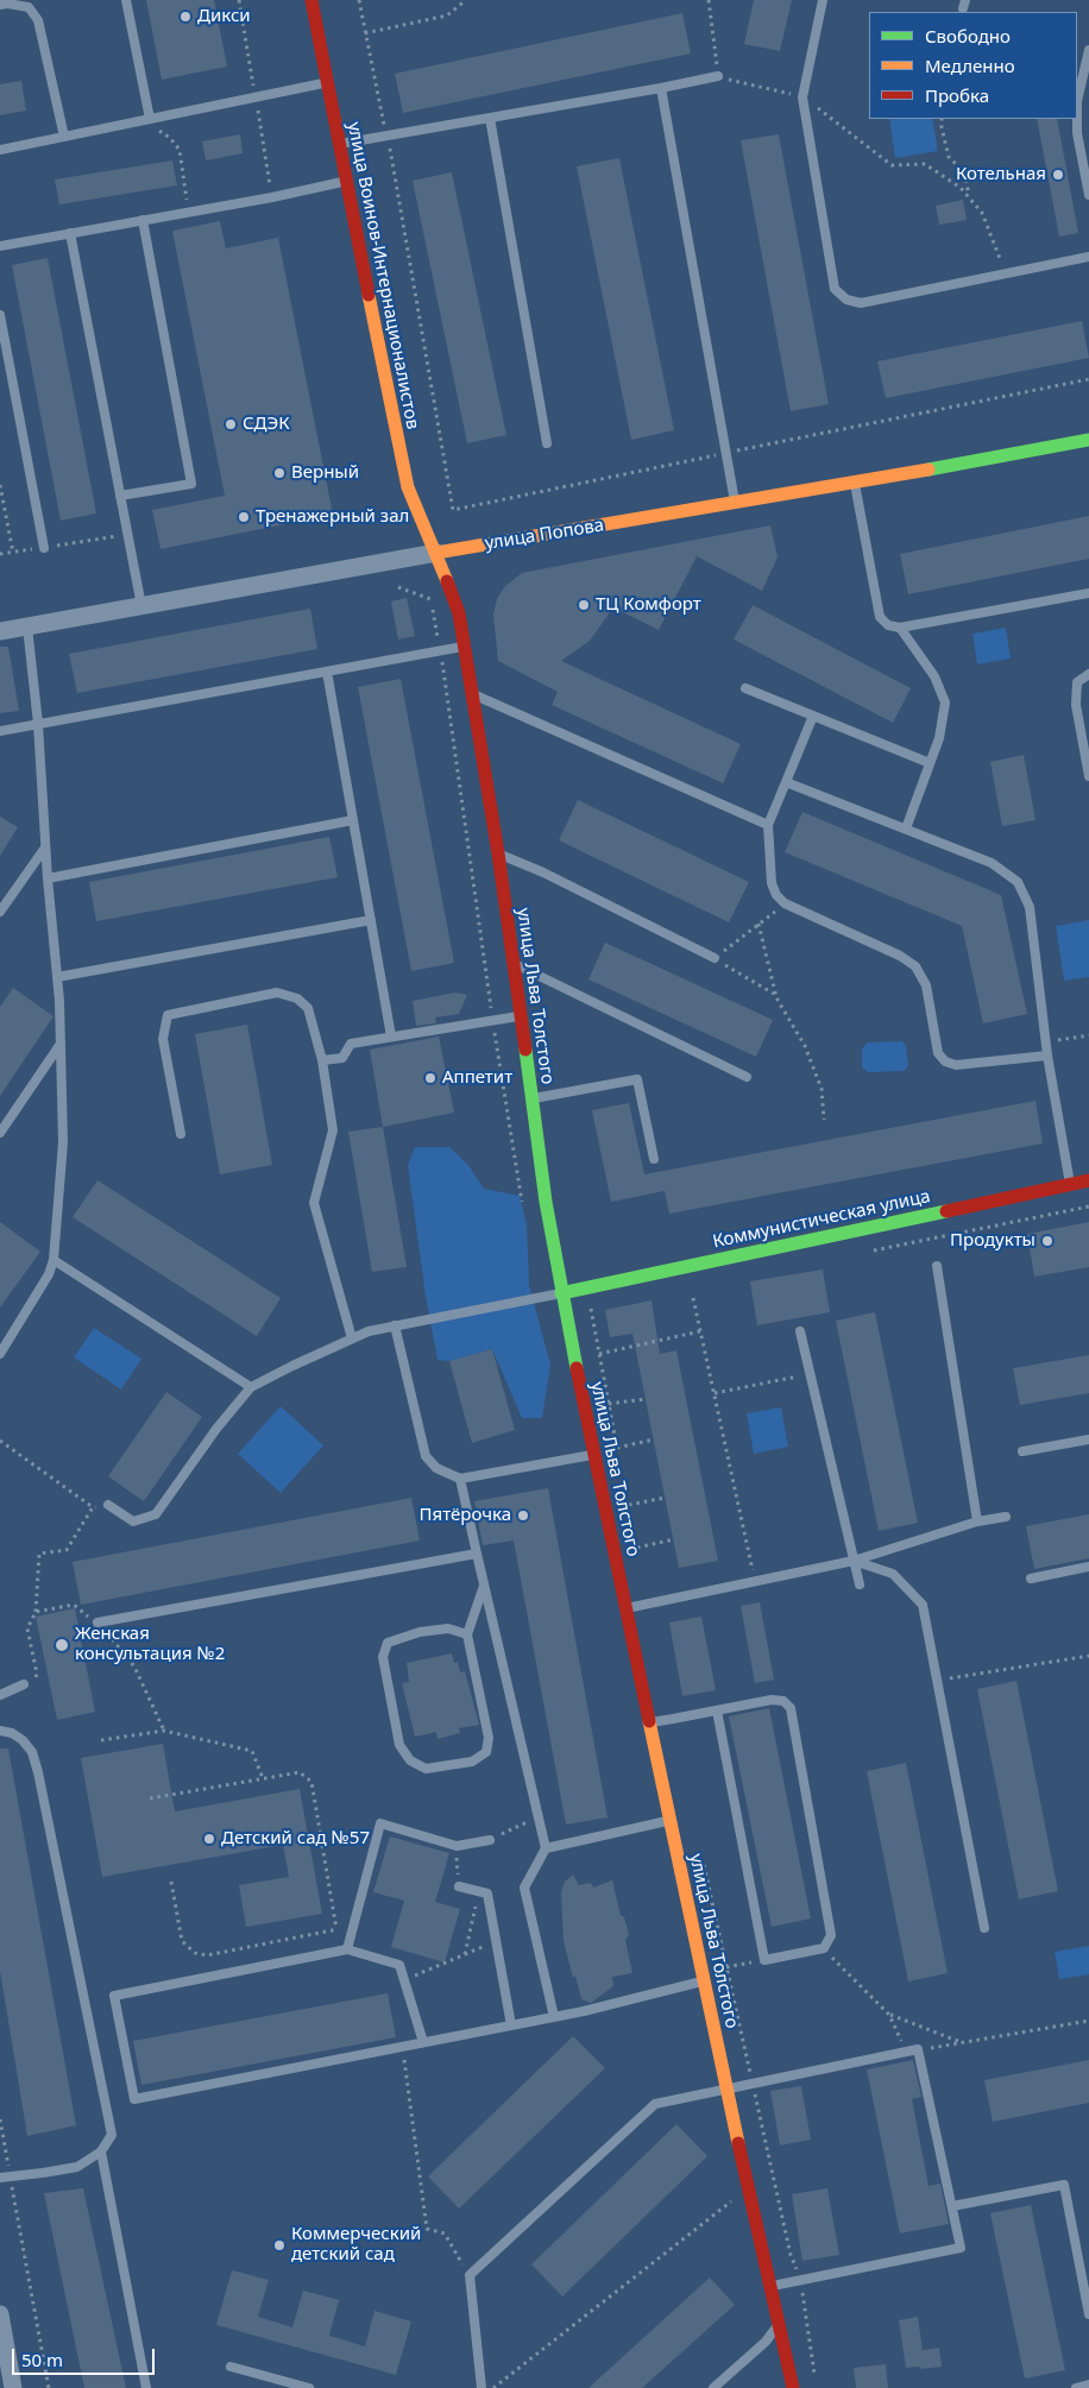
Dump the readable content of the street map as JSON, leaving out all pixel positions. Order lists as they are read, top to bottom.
{
  "streets": {
    "street": [
      "улица Воинов-Интернационалистов",
      "улица Попова",
      "улица Льва Толстого",
      "Коммунистическая улица"
    ]
  },
  "crossings": [
    ["улица Воинов-Интернационалистов", "улица Попова"],
    ["улица Воинов-Интернационалистов", "улица Льва Толстого"],
    ["улица Попова", "улица Льва Толстого"],
    ["улица Льва Толстого", "Коммунистическая улица"]
  ],
  "places": [
    "Дикси",
    "Котельная",
    "СДЭК",
    "Верный",
    "Тренажерный зал",
    "ТЦ Комфорт",
    "Аппетит",
    "Продукты",
    "Пятёрочка",
    "Женская консультация №2",
    "Детский сад №57",
    "Коммерческий детский сад"
  ],
  "legend": ["Свободно", "Медленно", "Пробка"],
  "scale_bar": "50 m"
}
